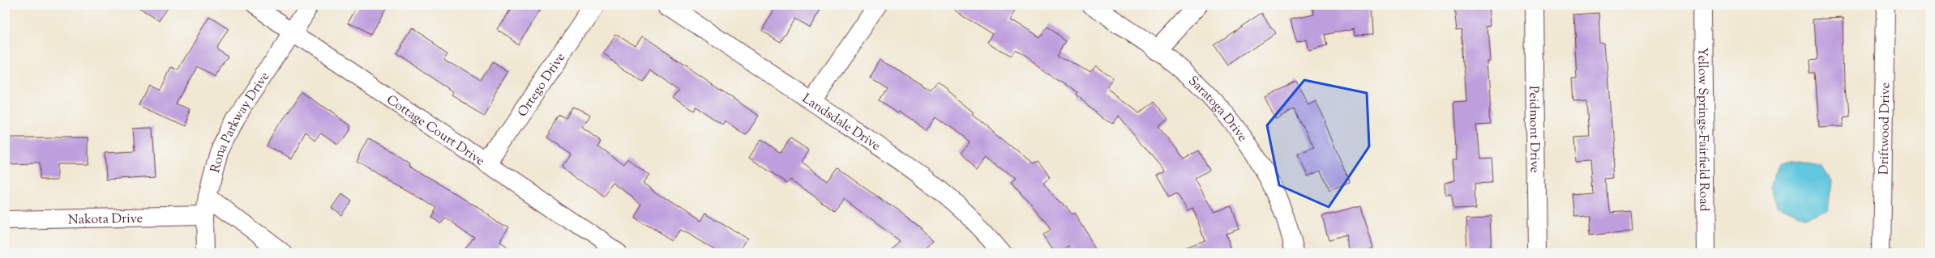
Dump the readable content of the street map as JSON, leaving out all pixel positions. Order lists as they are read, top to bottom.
{
  "streets": {
    "street": [
      "Ortego Drive",
      "Saratoga Drive",
      "Landsdale Drive",
      "Rona Parkway Drive",
      "Cottage Court Drive",
      "Yellow Springs-Fairfield Road",
      "Peidmont Drive",
      "Driftwood Drive",
      "Nakota Drive"
    ]
  },
  "crossings": [
    ["Ortego Drive", "Cottage Court Drive"],
    ["Rona Parkway Drive", "Cottage Court Drive"],
    ["Rona Parkway Drive", "Nakota Drive"]
  ]
}
